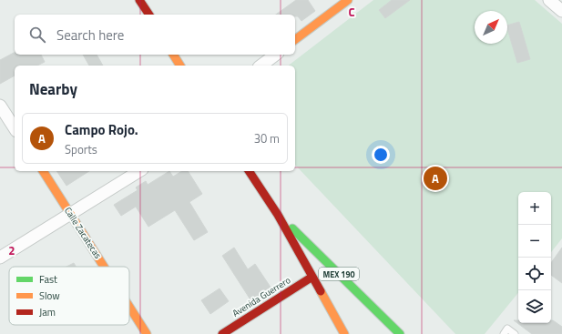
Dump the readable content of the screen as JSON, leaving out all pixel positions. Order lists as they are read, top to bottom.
{
  "streets": {
    "main road": ["Calle Zacatecas", "MEX 190", "Avenida Guerrero"]
  },
  "crossings": [
    ["MEX 190", "Avenida Guerrero"]
  ],
  "legend": ["Fast", "Slow", "Jam"],
  "north": "top right",
  "page": {
    "search": "Search here",
    "heading": "Nearby",
    "list": [
      {
        "mark": "A",
        "name": "Campo Rojo.",
        "note": "Sports",
        "value": "30 m"
      }
    ],
    "pins": "A",
    "map_buttons": ["+", "−"]
  },
  "grid": {
    "columns": ["C"],
    "rows": ["2"]
  }
}
